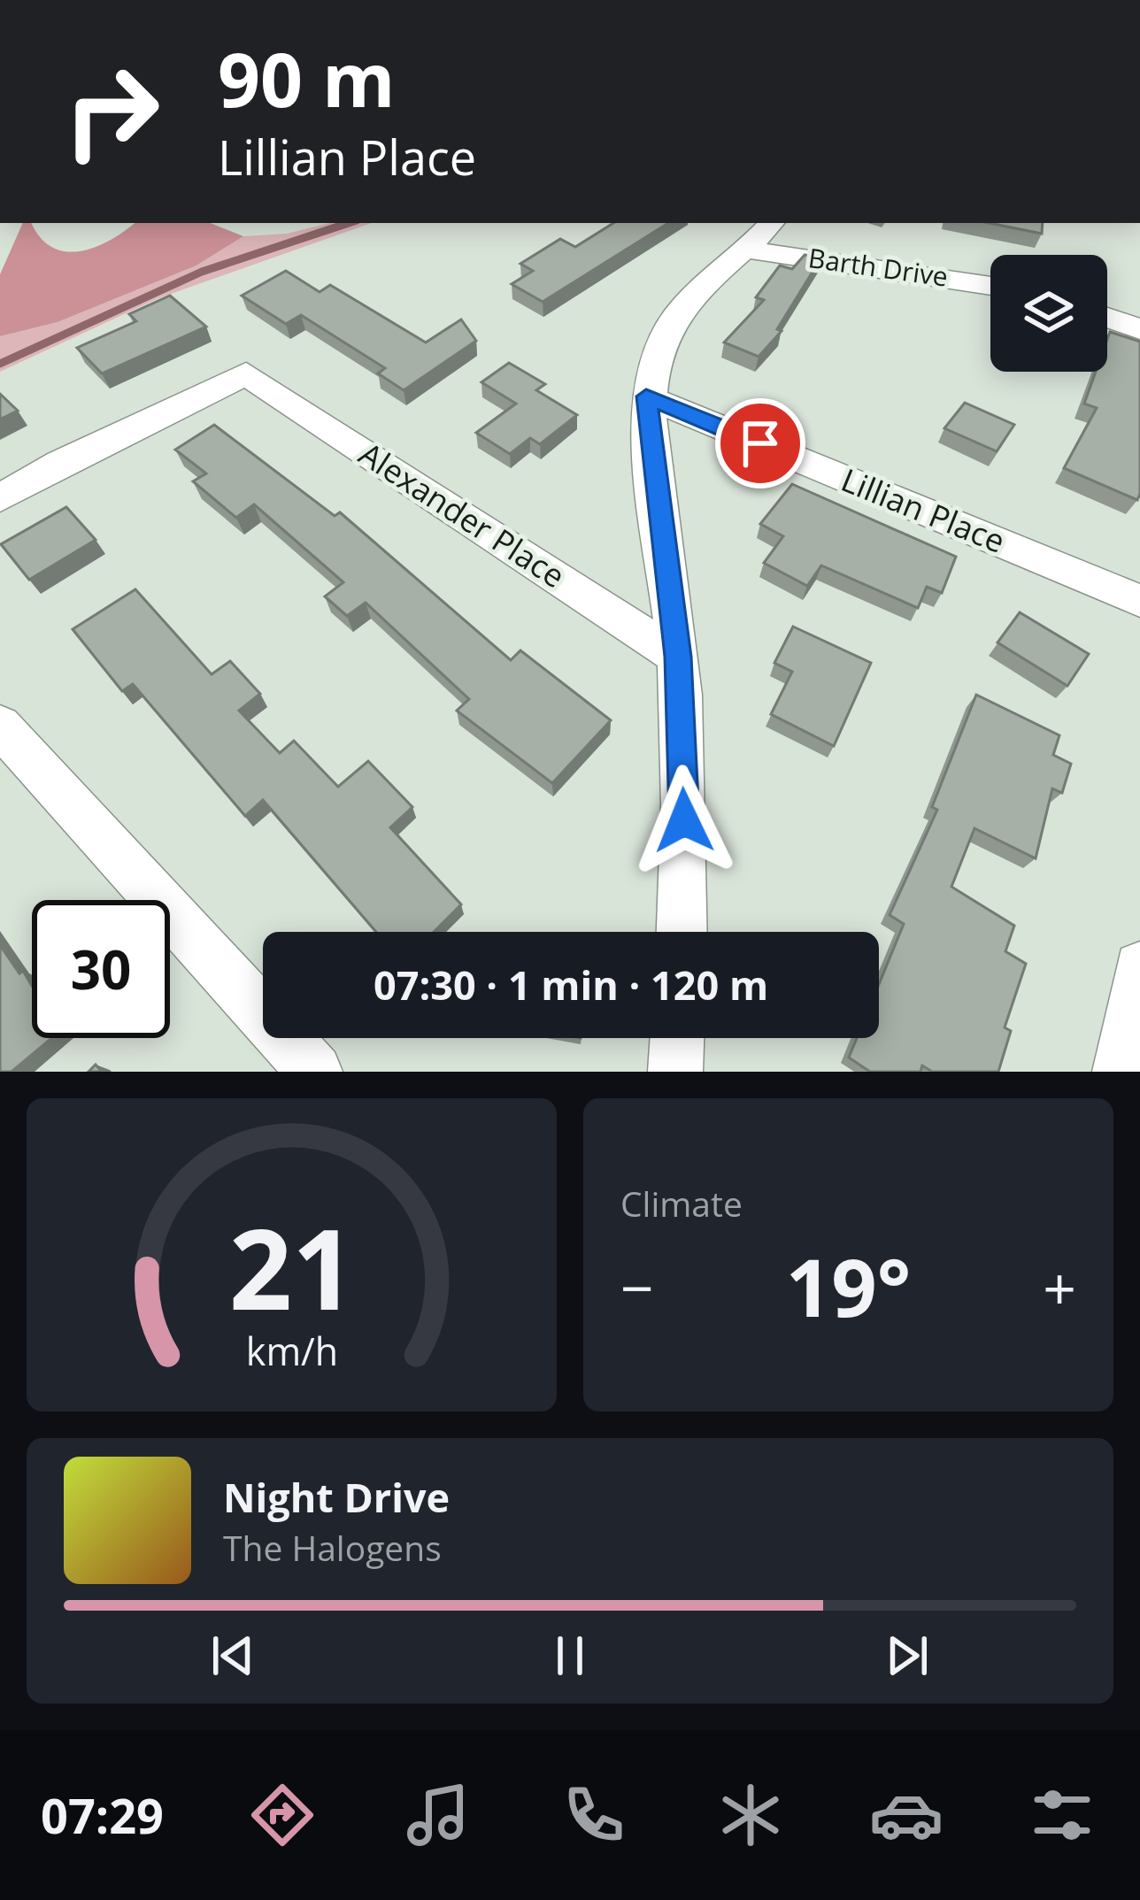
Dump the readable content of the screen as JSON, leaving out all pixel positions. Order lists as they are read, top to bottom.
{
  "streets": {
    "street": ["Barth Drive", "Lillian Place", "Alexander Place"]
  },
  "page": {
    "turn": ["90 m", "Lillian Place"],
    "limit": "30",
    "trip": "07:30 · 1 min · 120 m",
    "tile": "Climate",
    "heat": ["−", "19°", "+"],
    "song": ["Night Drive", "The Halogens"],
    "tabs": "07:29",
    "gauge": ["21", "km/h"]
  }
}
